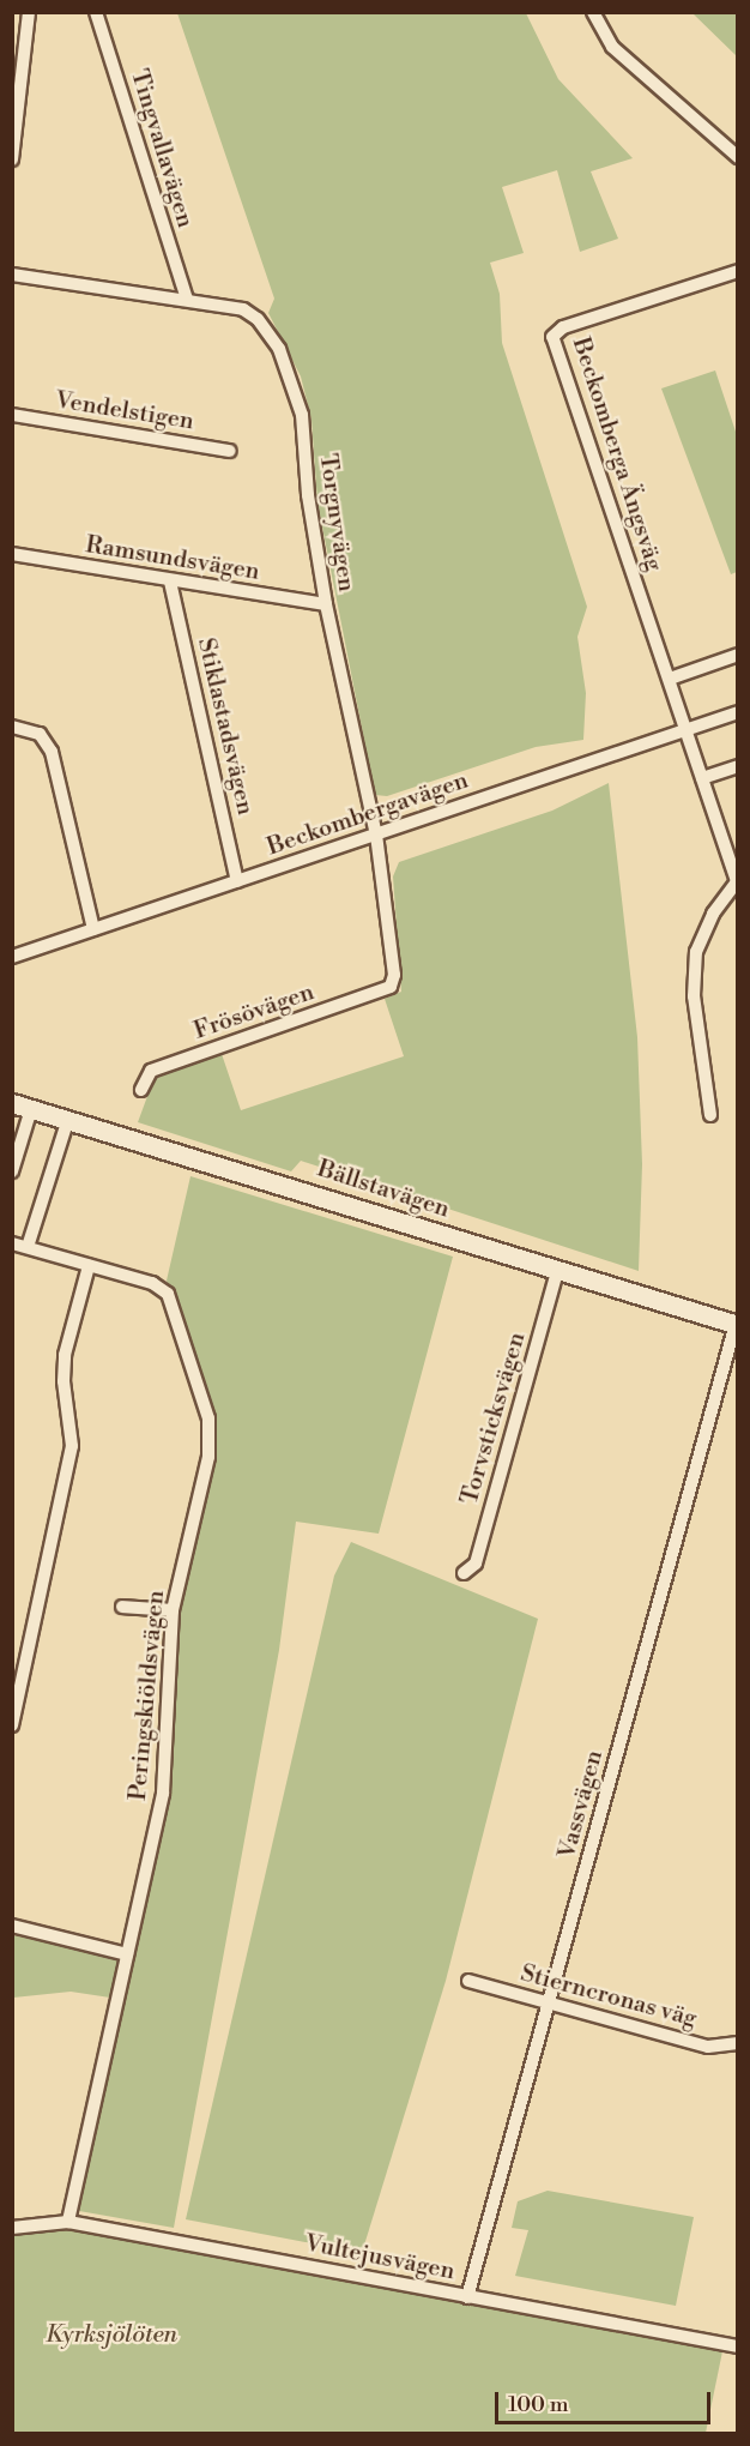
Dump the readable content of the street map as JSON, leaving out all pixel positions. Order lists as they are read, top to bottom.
{
  "streets": {
    "street": [
      "Tingvallavägen",
      "Vendelstigen",
      "Beckomberga Ängsväg",
      "Torgnyvägen",
      "Ramsundsvägen",
      "Stiklastadsvägen",
      "Beckombergavägen",
      "Frösövägen",
      "Bällstavägen",
      "Torvsticksvägen",
      "Peringskiöldsvägen",
      "Vassvägen",
      "Stierncronas väg",
      "Vultejusvägen"
    ]
  },
  "crossings": [
    ["Tingvallavägen", "Torgnyvägen"],
    ["Beckomberga Ängsväg", "Beckombergavägen"],
    ["Torgnyvägen", "Ramsundsvägen"],
    ["Torgnyvägen", "Beckombergavägen"],
    ["Torgnyvägen", "Frösövägen"],
    ["Ramsundsvägen", "Stiklastadsvägen"],
    ["Stiklastadsvägen", "Beckombergavägen"],
    ["Bällstavägen", "Torvsticksvägen"],
    ["Bällstavägen", "Vassvägen"],
    ["Peringskiöldsvägen", "Vultejusvägen"],
    ["Vassvägen", "Stierncronas väg"],
    ["Vassvägen", "Vultejusvägen"]
  ],
  "parks": ["Kyrksjölöten"],
  "scale_bar": "100 m"
}
